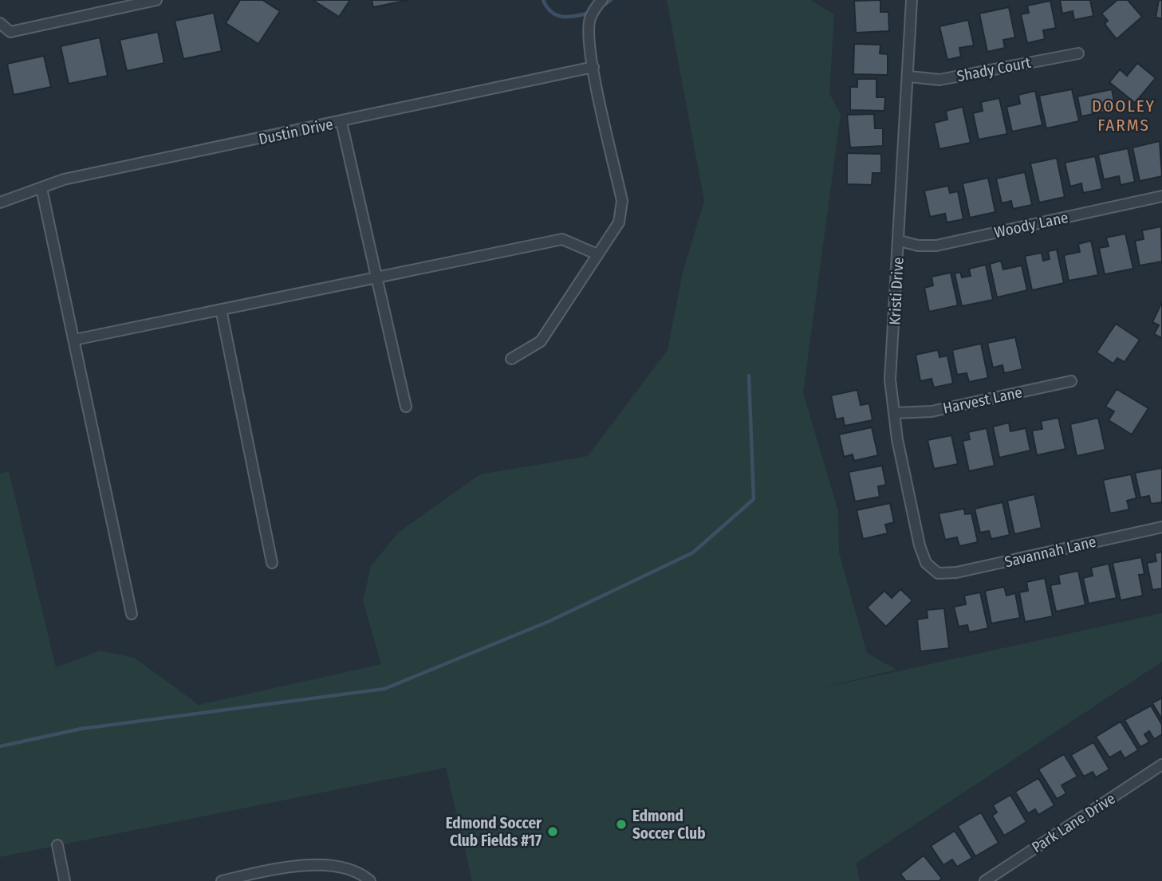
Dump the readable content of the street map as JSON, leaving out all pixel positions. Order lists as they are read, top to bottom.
{
  "streets": {
    "street": [
      "Shady Court",
      "Dustin Drive",
      "Woody Lane",
      "Kristi Drive",
      "Harvest Lane",
      "Savannah Lane",
      "Park Lane Drive"
    ]
  },
  "crossings": [
    ["Shady Court", "Kristi Drive"],
    ["Woody Lane", "Kristi Drive"],
    ["Kristi Drive", "Harvest Lane"],
    ["Kristi Drive", "Savannah Lane"]
  ],
  "districts": ["DOOLEY FARMS"],
  "places": ["Edmond Soccer Club", "Edmond Soccer Club Fields #17"]
}
